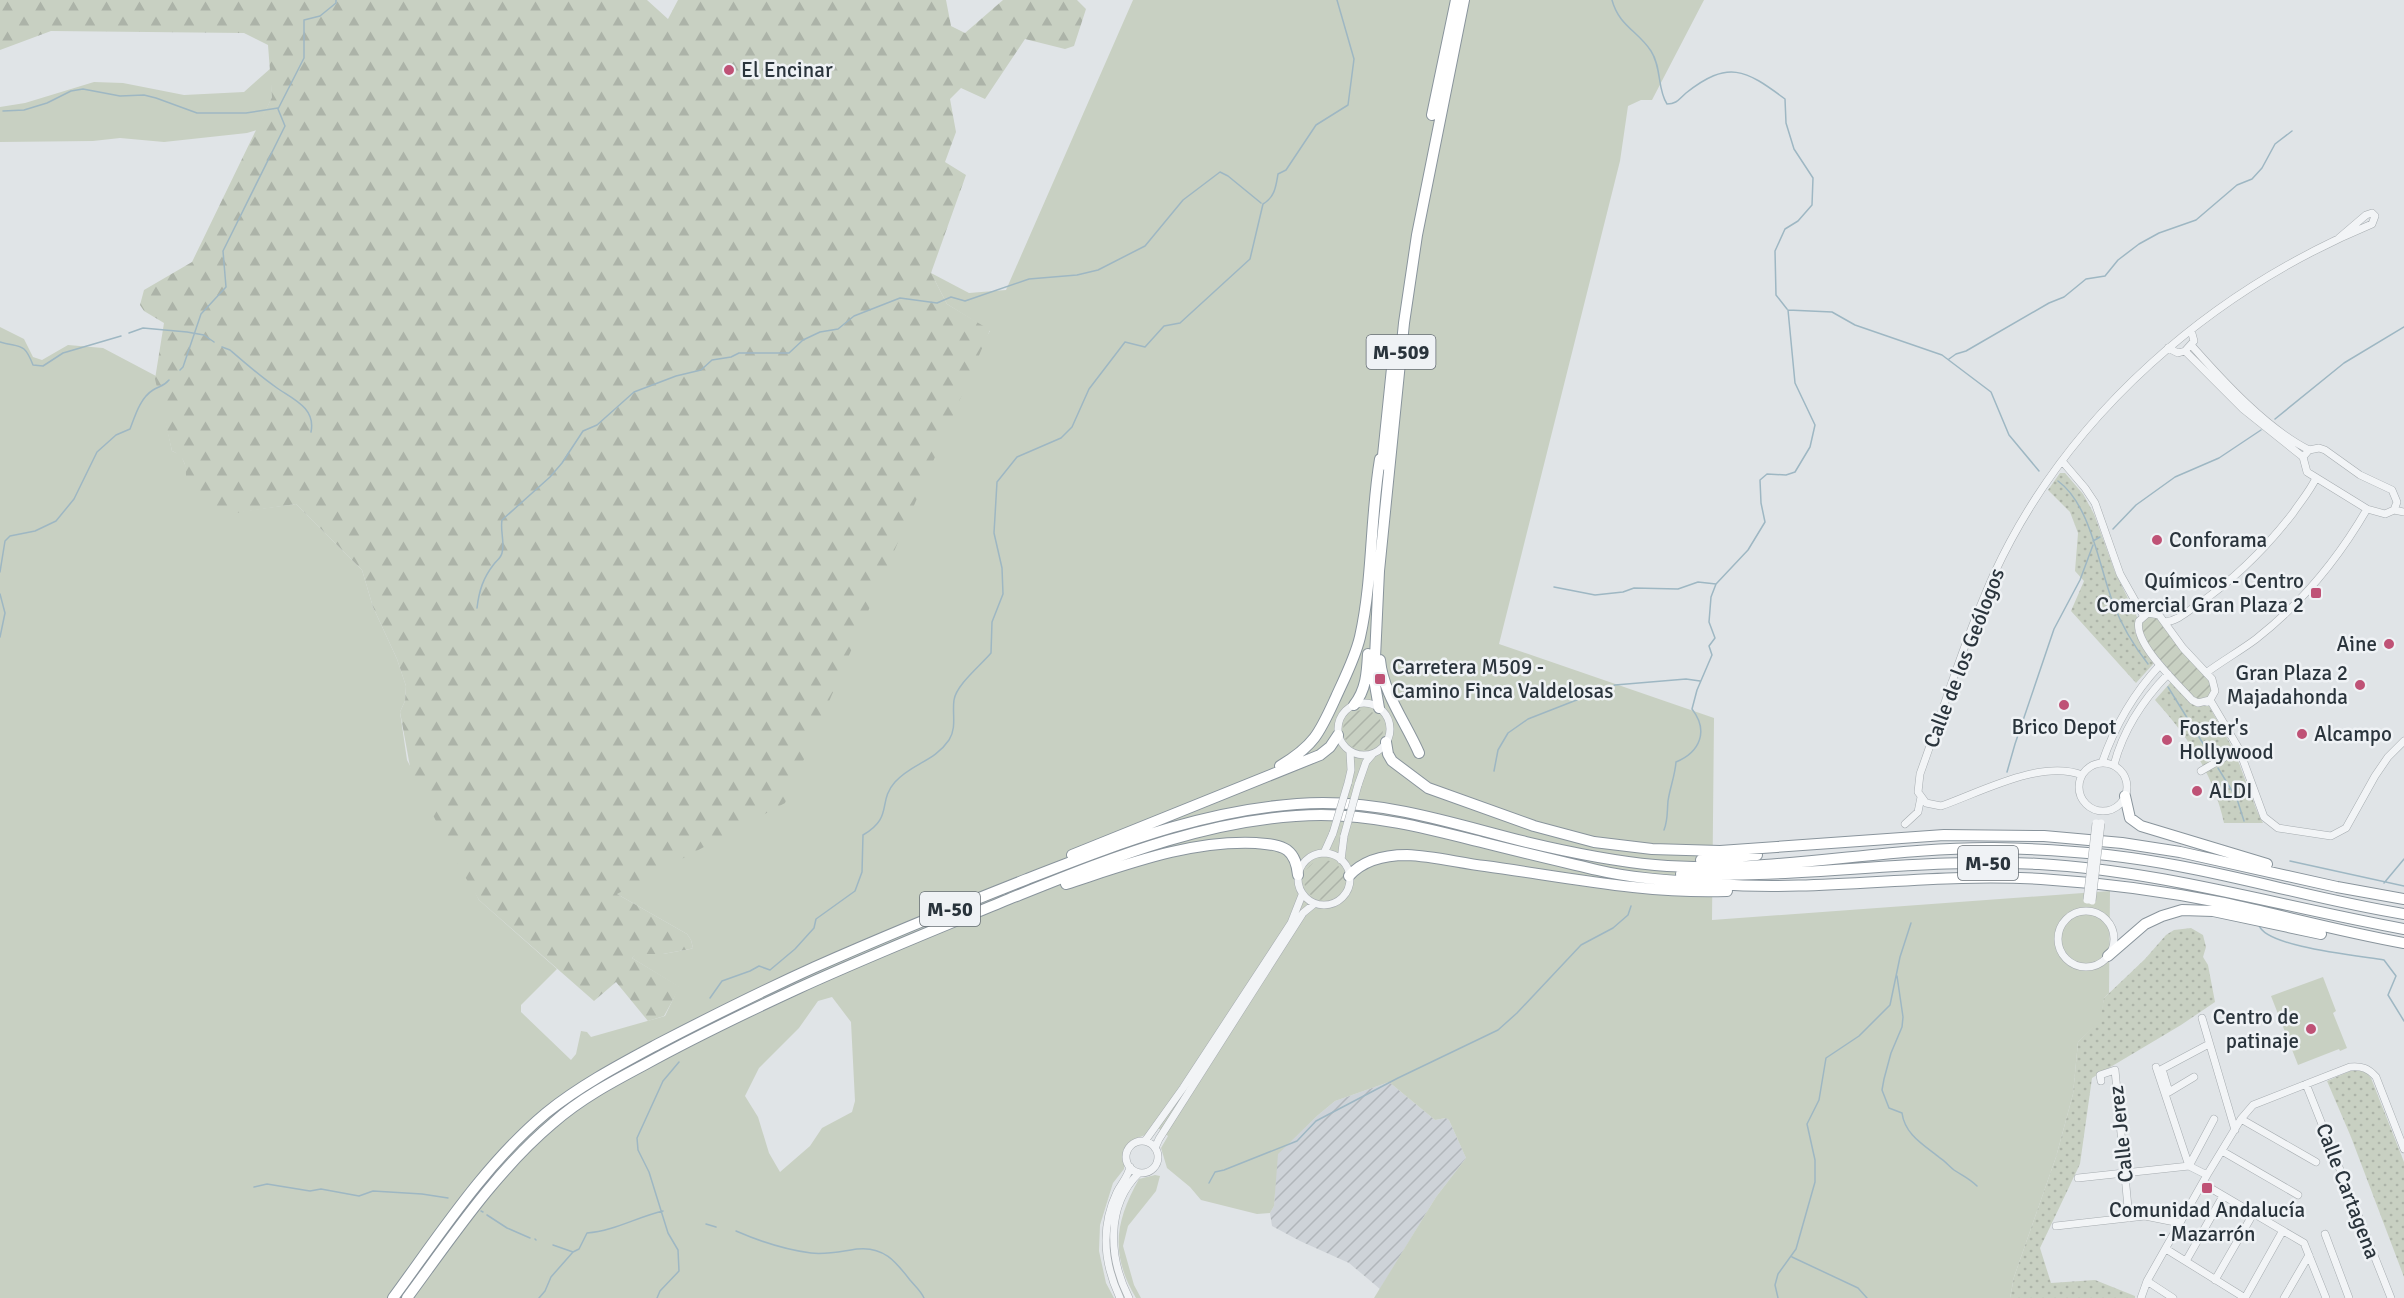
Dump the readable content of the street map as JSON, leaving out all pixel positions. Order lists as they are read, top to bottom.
{
  "streets": {
    "highway": ["M-509", "M-50"],
    "street": ["Calle de los Geólogos", "Calle Jerez", "Calle Cartagena"]
  },
  "places": {
    "other": [
      "El Encinar",
      "Conforama",
      "Aine",
      "Gran Plaza 2 Majadahonda",
      "Brico Depot",
      "Alcampo",
      "Foster's Hollywood",
      "ALDI",
      "Centro de patinaje"
    ],
    "transit": ["Químicos - Centro Comercial Gran Plaza 2", "Carretera M509 - Camino Finca Valdelosas", "Comunidad Andalucía - Mazarrón"]
  }
}
